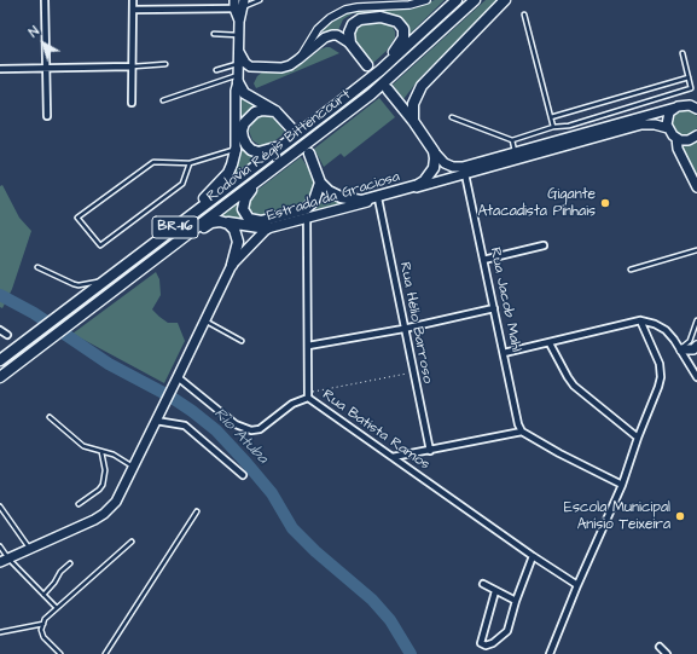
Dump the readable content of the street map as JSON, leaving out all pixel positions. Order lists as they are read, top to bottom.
{
  "streets": {
    "highway": ["Rodovia Régis Bittencourt", "BR-116"],
    "main road": ["Estrada da Graciosa"],
    "street": ["Rua Jacob Mahl", "Rua Hélio Barroso", "Rua Batista Ramos"]
  },
  "crossings": [
    ["Estrada da Graciosa", "Rua Jacob Mahl"],
    ["Estrada da Graciosa", "Rua Hélio Barroso"],
    ["Estrada da Graciosa", "Rua Batista Ramos"]
  ],
  "water": ["Rio Atuba"],
  "places": ["Gigante Atacadista Pinhais", "Escola Municipal Anísio Teixeira"],
  "north": "top left"
}
